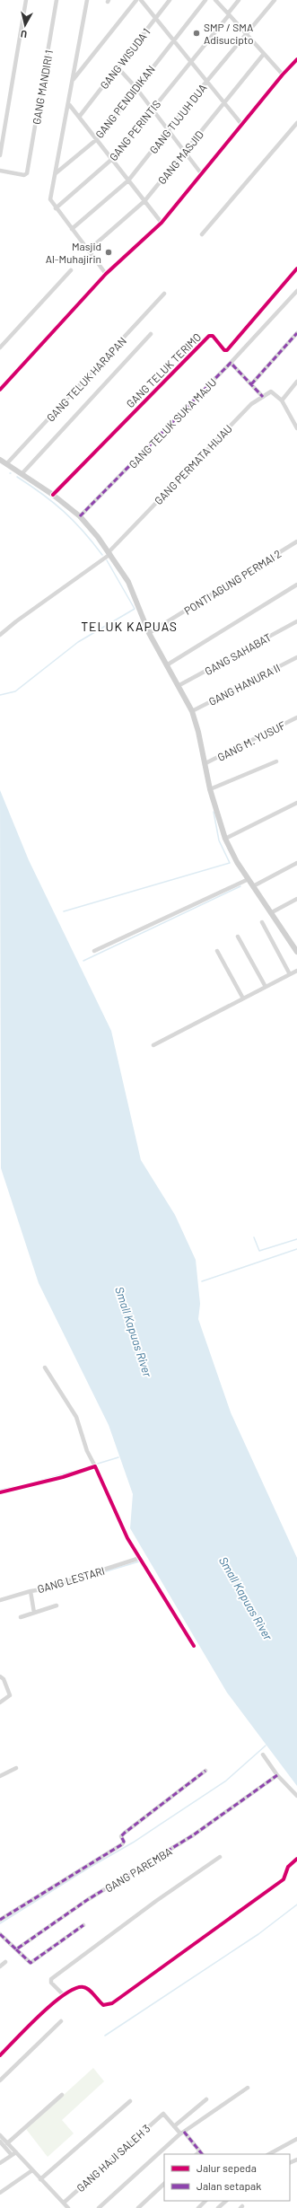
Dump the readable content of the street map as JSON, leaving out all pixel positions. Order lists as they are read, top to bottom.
{
  "streets": {
    "street": [
      "GANG WISUDA 1",
      "GANG MANDIRI 1",
      "GANG PENDIDIKAN",
      "GANG TUJUH DUA",
      "GANG PERINTIS",
      "GANG MASJID",
      "GANG TELUK TERIMO",
      "GANG TELUK HARAPAN",
      "GANG TELUK SUKA MAJU",
      "GANG PERMATA HIJAU",
      "PONTI AGUNG PERMAI 2",
      "GANG SAHABAT",
      "GANG HANURA II",
      "GANG M. YUSUF",
      "GANG LESTARI",
      "GANG PAREMBA",
      "GANG HAJI SALEH 3"
    ]
  },
  "districts": ["TELUK KAPUAS"],
  "water": ["Small Kapuas River"],
  "places": ["SMP / SMA Adisucipto", "Masjid Al-Muhajirin"],
  "legend": ["Jalur sepeda", "Jalan setapak"],
  "north": "bottom"
}
